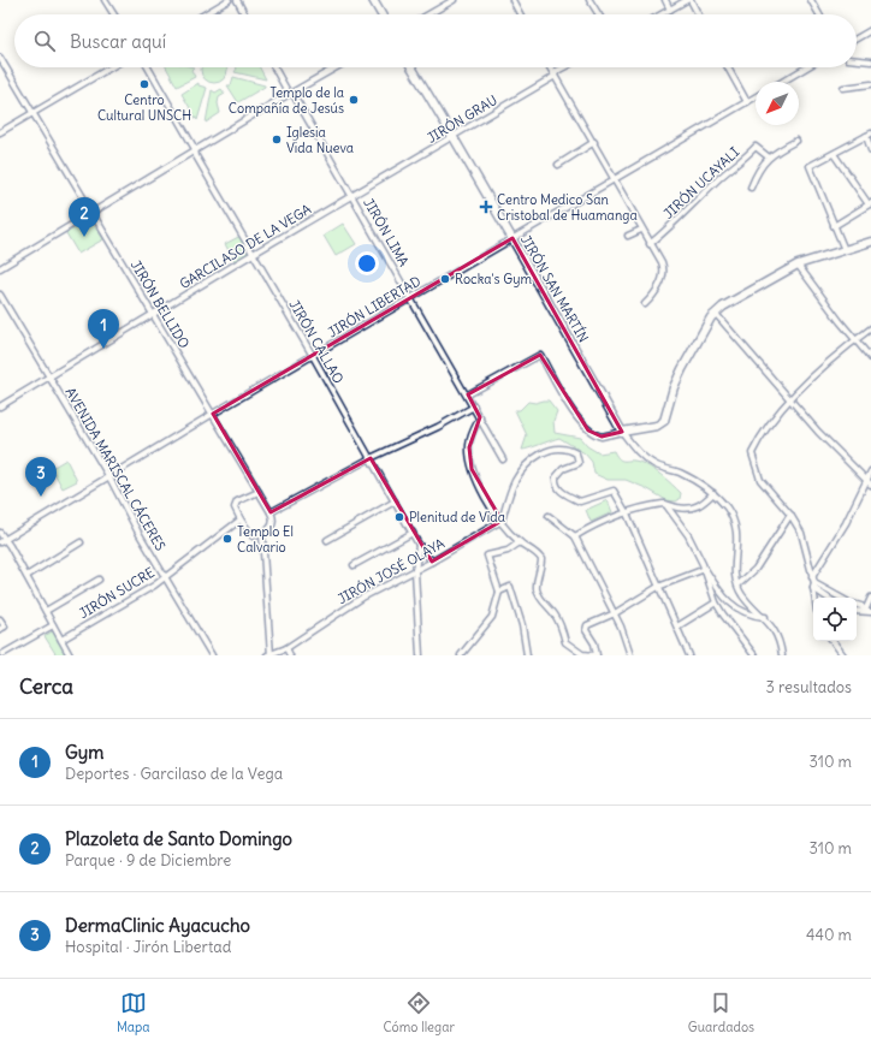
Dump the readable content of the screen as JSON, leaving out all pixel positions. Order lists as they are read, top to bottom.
{
  "streets": {
    "street": [
      "JIRÓN GRAU",
      "JIRÓN UCAYALI",
      "JIRÓN LIMA",
      "GARCILASO DE LA VEGA",
      "JIRÓN SAN MARTÍN",
      "JIRÓN BELLIDO",
      "JIRÓN LIBERTAD",
      "JIRÓN CALLAO",
      "AVENIDA MARISCAL CÁCERES",
      "JIRÓN JOSÉ OLAYA",
      "JIRÓN SUCRE"
    ]
  },
  "crossings": [
    ["JIRÓN GRAU", "JIRÓN LIMA"],
    ["JIRÓN GRAU", "GARCILASO DE LA VEGA"],
    ["JIRÓN GRAU", "JIRÓN SAN MARTÍN"],
    ["JIRÓN LIMA", "GARCILASO DE LA VEGA"],
    ["JIRÓN LIMA", "JIRÓN LIBERTAD"],
    ["GARCILASO DE LA VEGA", "JIRÓN BELLIDO"],
    ["GARCILASO DE LA VEGA", "JIRÓN CALLAO"],
    ["GARCILASO DE LA VEGA", "AVENIDA MARISCAL CÁCERES"],
    ["JIRÓN SAN MARTÍN", "JIRÓN LIBERTAD"],
    ["JIRÓN BELLIDO", "JIRÓN LIBERTAD"],
    ["JIRÓN BELLIDO", "JIRÓN SUCRE"],
    ["JIRÓN LIBERTAD", "JIRÓN CALLAO"],
    ["JIRÓN LIBERTAD", "AVENIDA MARISCAL CÁCERES"],
    ["JIRÓN CALLAO", "JIRÓN JOSÉ OLAYA"],
    ["AVENIDA MARISCAL CÁCERES", "JIRÓN SUCRE"]
  ],
  "places": {
    "other": [
      "Centro Cultural UNSCH",
      "Templo de la Compañía de Jesús",
      "Iglesia Vida Nueva",
      "Rocka's Gym",
      "Plenitud de Vida",
      "Templo El Calvario"
    ],
    "health": ["Centro Medico San Cristobal de Huamanga"]
  },
  "north": "bottom left",
  "page": {
    "search": "Buscar aquí",
    "pins": ["2", "1", "3"],
    "heading": ["Cerca", "3 resultados"],
    "list": [
      {
        "mark": "1",
        "name": "Gym",
        "note": "Deportes · Garcilaso de la Vega",
        "value": "310 m"
      },
      {
        "mark": "2",
        "name": "Plazoleta de Santo Domingo",
        "note": "Parque · 9 de Diciembre",
        "value": "310 m"
      },
      {
        "mark": "3",
        "name": "DermaClinic Ayacucho",
        "note": "Hospital · Jirón Libertad",
        "value": "440 m"
      }
    ],
    "nav": ["Mapa", "Cómo llegar", "Guardados"]
  }
}
